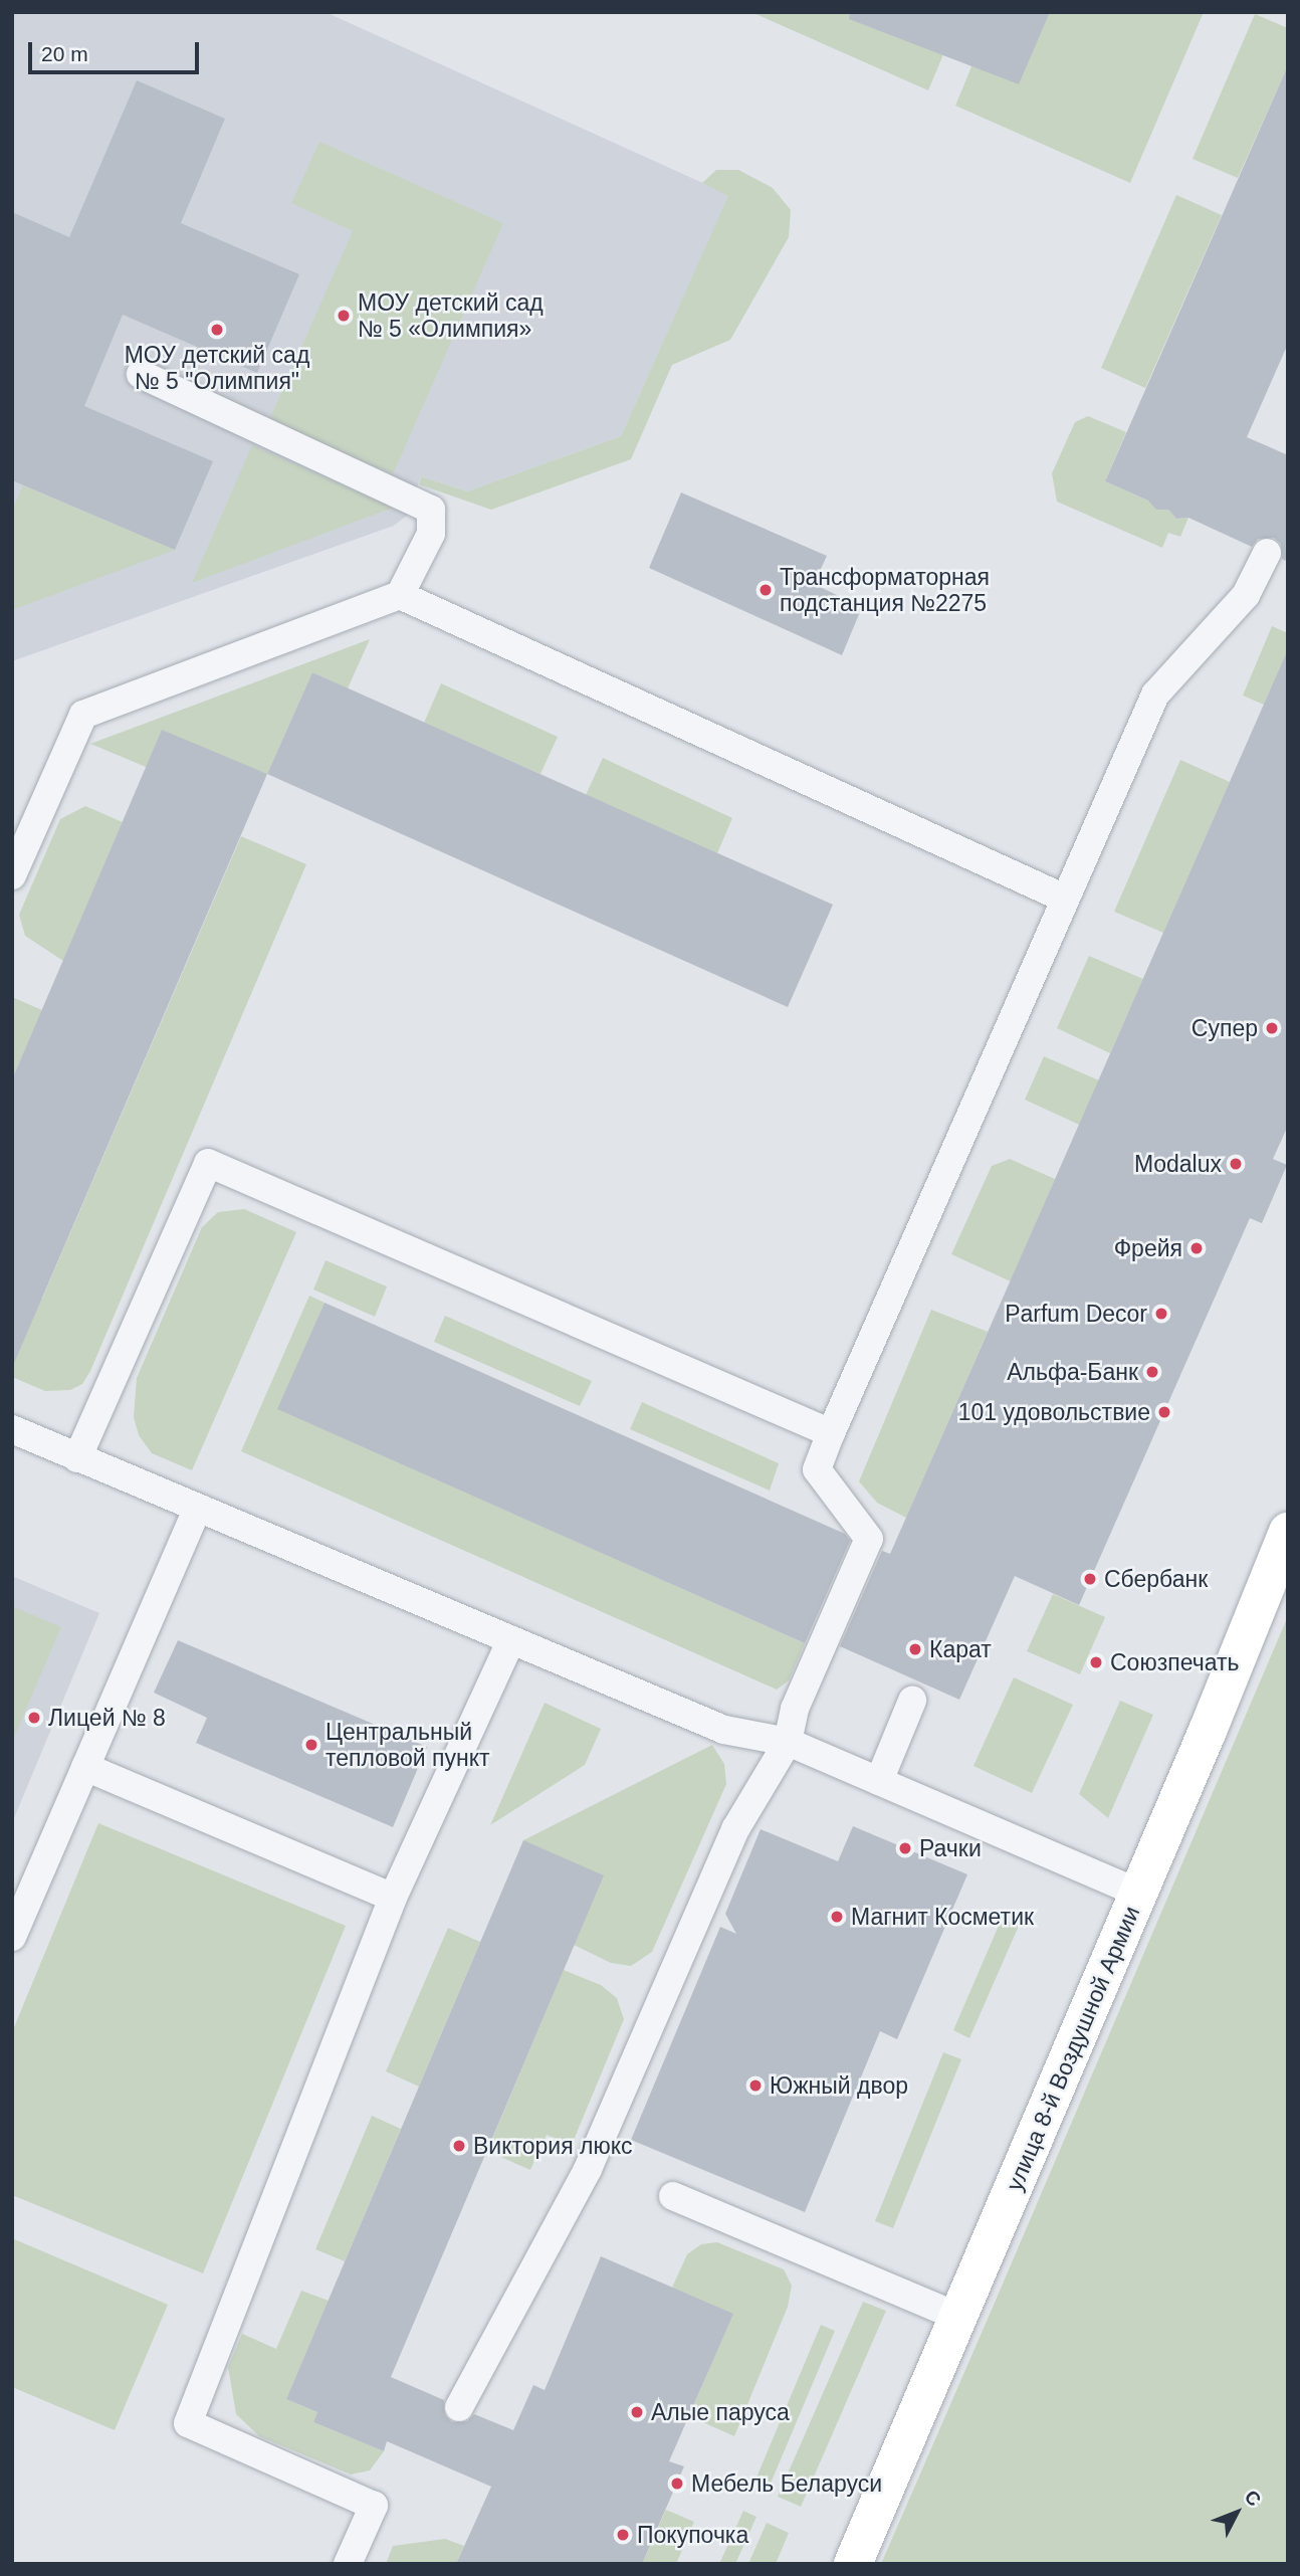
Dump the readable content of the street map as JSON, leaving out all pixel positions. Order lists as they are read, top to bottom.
{
  "streets": {
    "street": ["улица 8-й Воздушной Армии"]
  },
  "places": [
    "МОУ детский сад № 5 «Олимпия»",
    "МОУ детский сад № 5 \"Олимпия\"",
    "Трансформаторная подстанция №2275",
    "Супер",
    "Modalux",
    "Фрейя",
    "Parfum Decor",
    "Альфа-Банк",
    "101 удовольствие",
    "Сбербанк",
    "Карат",
    "Союзпечать",
    "Лицей № 8",
    "Центральный тепловой пункт",
    "Рачки",
    "Магнит Косметик",
    "Южный двор",
    "Виктория люкс",
    "Алые паруса",
    "Мебель Беларуси",
    "Покупочка"
  ],
  "scale_bar": "20 m",
  "north": "top right"
}
